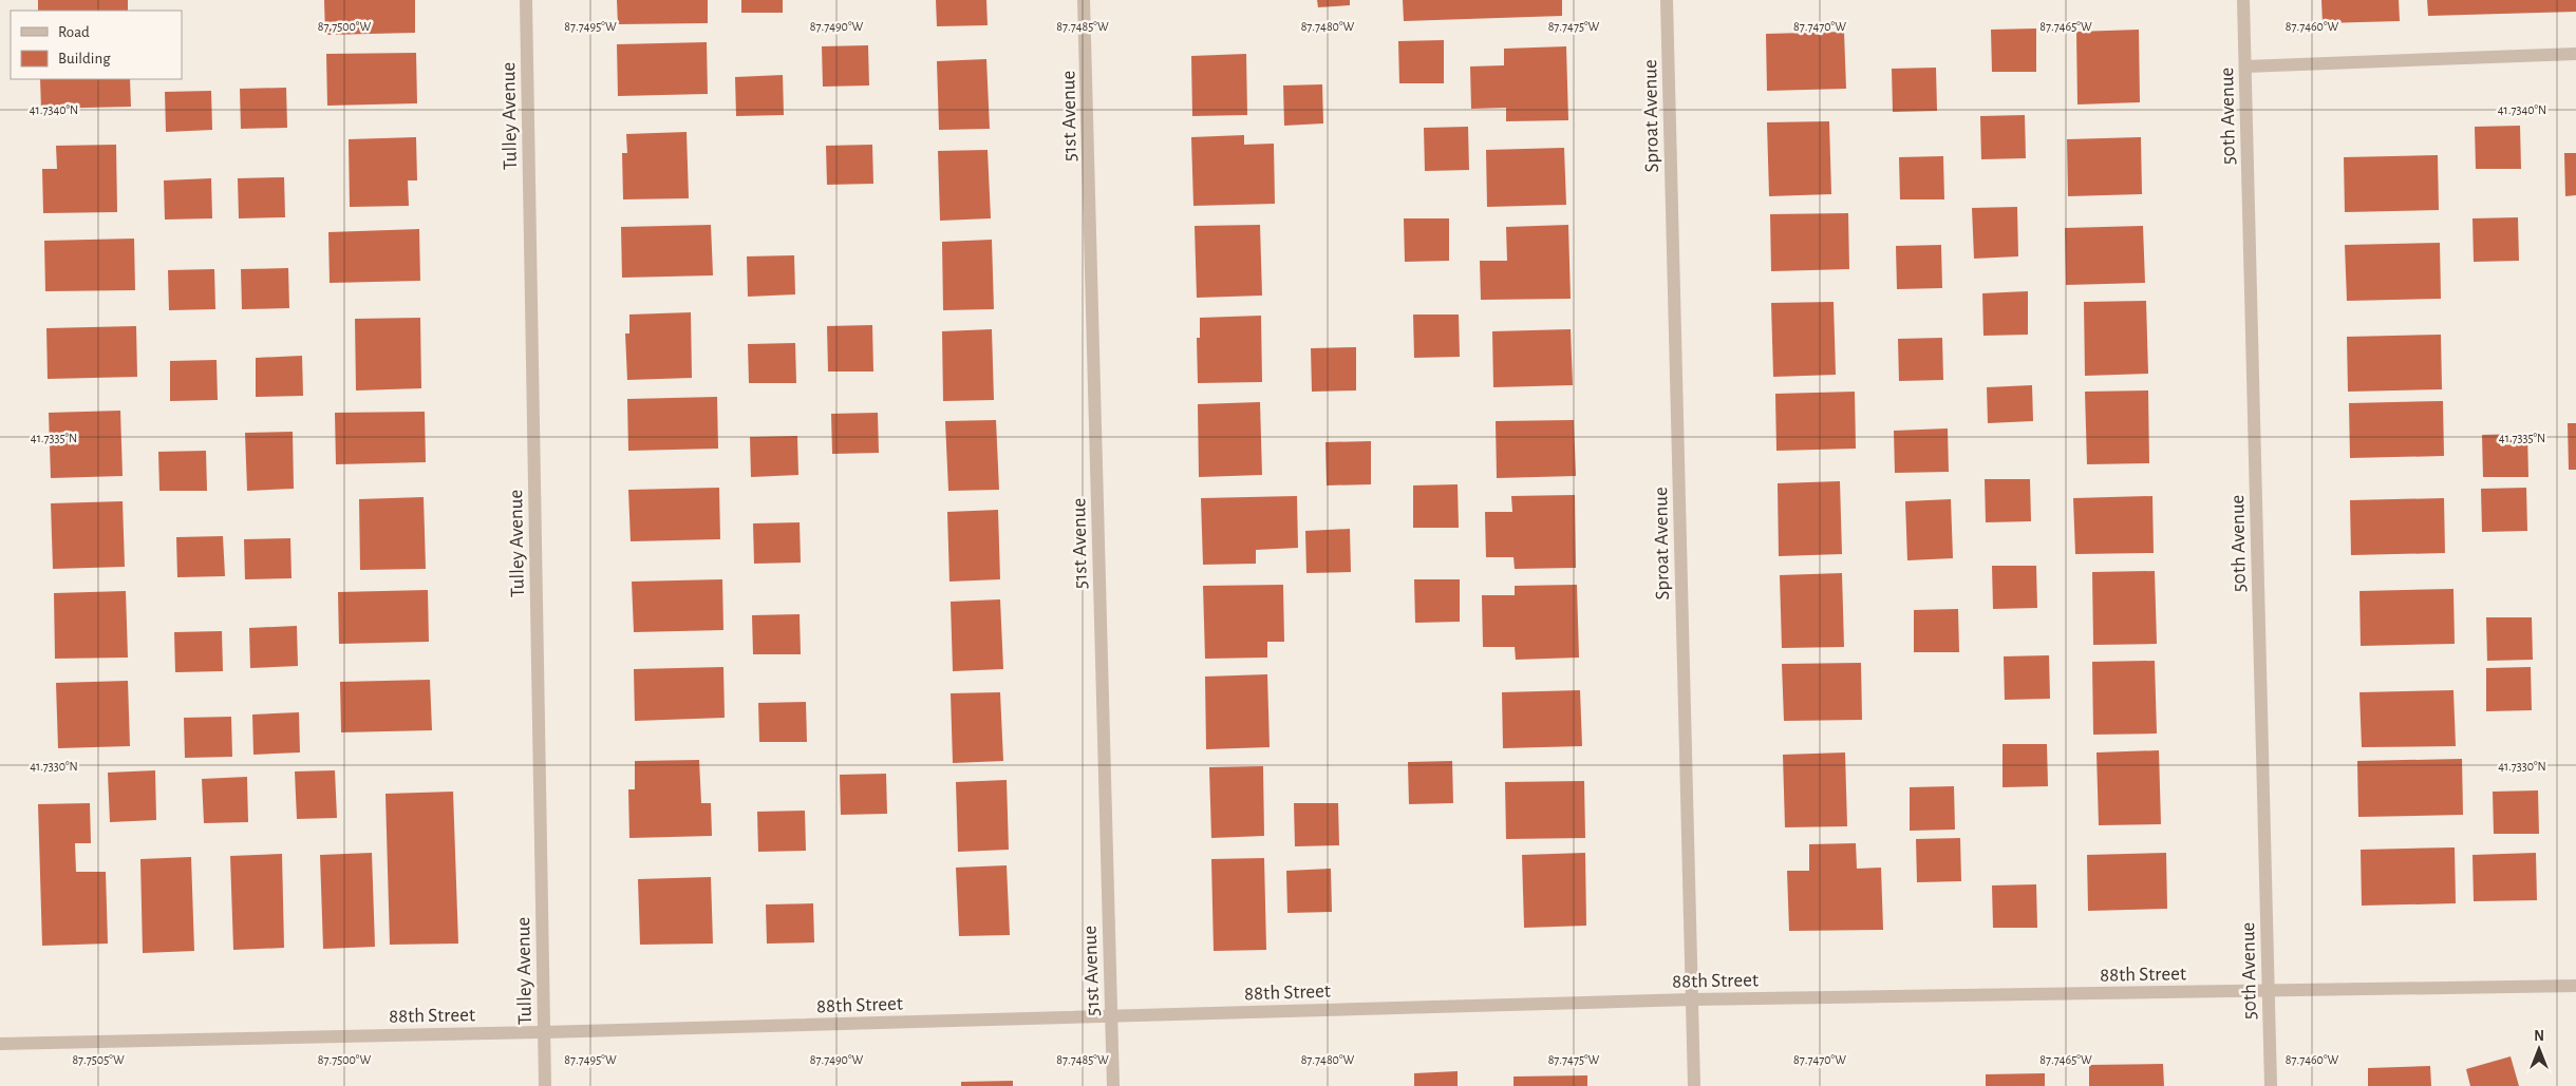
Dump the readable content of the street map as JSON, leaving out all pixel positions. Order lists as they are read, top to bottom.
{
  "streets": {
    "street": [
      "Tulley Avenue",
      "51st Avenue",
      "Sproat Avenue",
      "50th Avenue",
      "88th Street"
    ]
  },
  "crossings": [
    ["Tulley Avenue", "88th Street"],
    ["51st Avenue", "88th Street"],
    ["Sproat Avenue", "88th Street"],
    ["50th Avenue", "88th Street"]
  ],
  "legend": ["Road", "Building"],
  "north": "top",
  "coordinates": [
    "87.7500°W",
    "87.7495°W",
    "87.7490°W",
    "87.7485°W",
    "87.7480°W",
    "87.7475°W",
    "87.7470°W",
    "87.7465°W",
    "87.7460°W",
    "41.7340°N",
    "41.7335°N",
    "41.7330°N",
    "87.7505°W"
  ]
}
